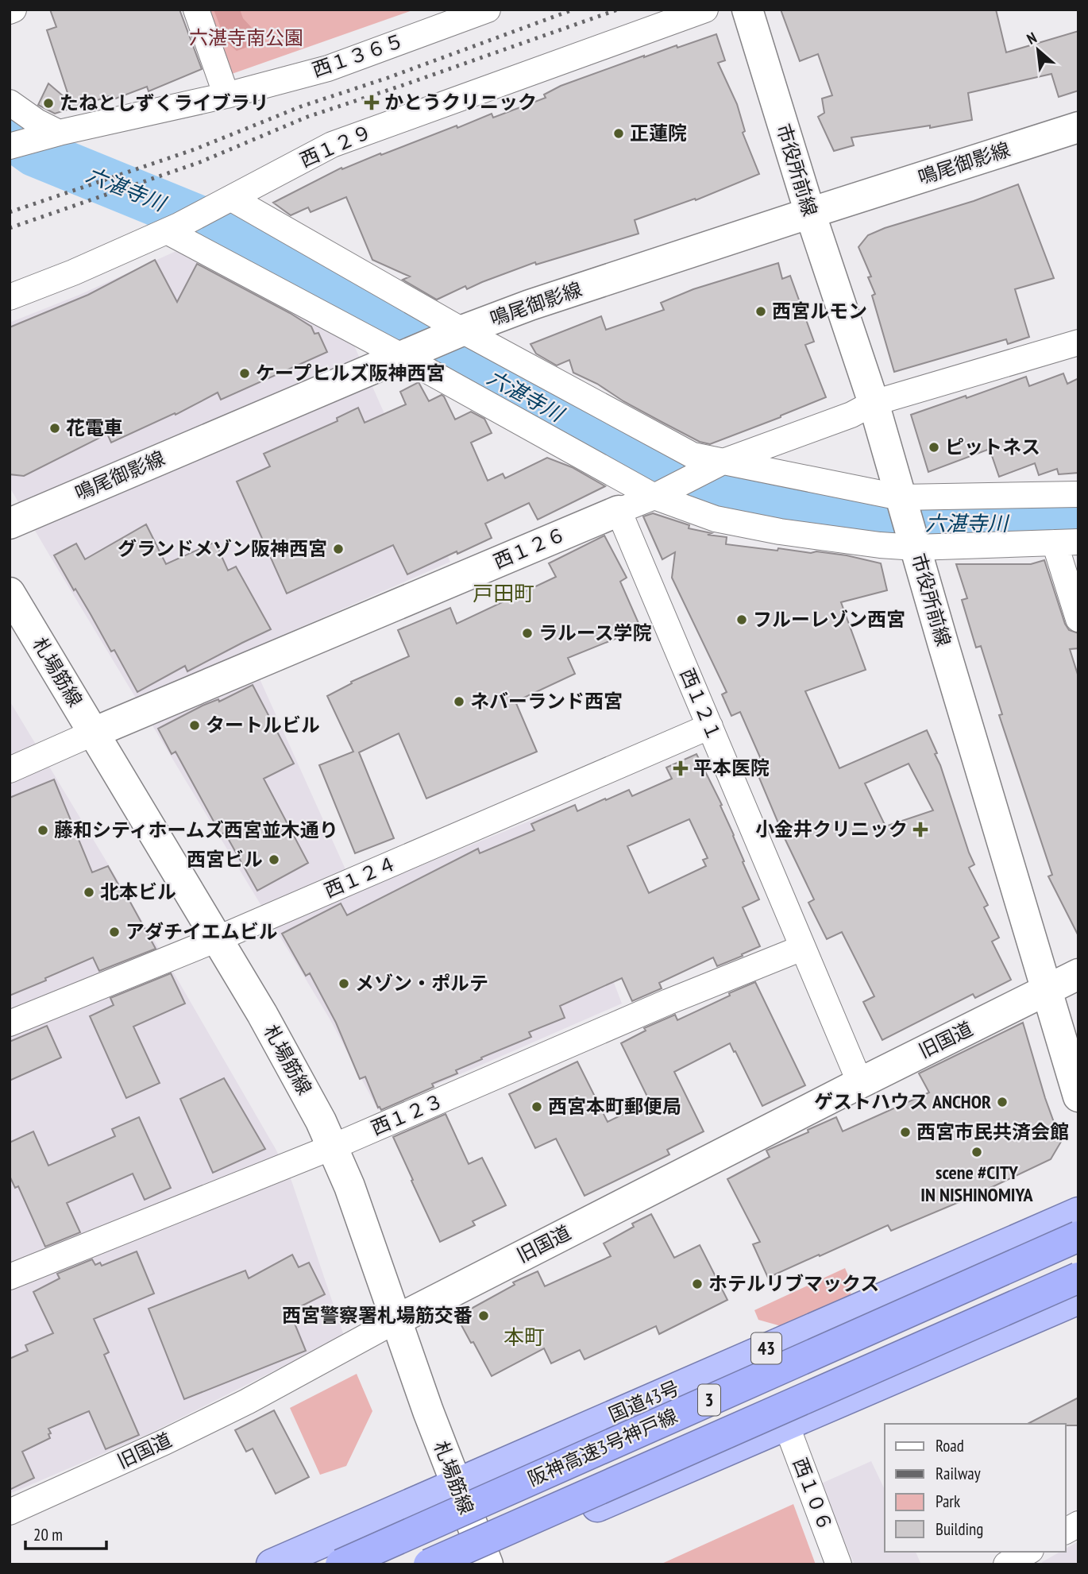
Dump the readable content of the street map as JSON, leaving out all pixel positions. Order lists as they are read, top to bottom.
{
  "streets": {
    "highway": [
      "43",
      "3",
      "国道43号",
      "阪神高速3号神戸線"
    ],
    "street": [
      "西１３６５",
      "西１２９",
      "鳴尾御影線",
      "市役所前線",
      "西１２６",
      "札場筋線",
      "西１２１",
      "西１２４",
      "旧国道",
      "西１２３",
      "西１０６"
    ]
  },
  "crossings": [
    ["鳴尾御影線", "市役所前線"],
    ["市役所前線", "西１２６"],
    ["市役所前線", "旧国道"],
    ["西１２６", "札場筋線"],
    ["西１２６", "西１２１"],
    ["札場筋線", "西１２４"],
    ["札場筋線", "旧国道"],
    ["札場筋線", "西１２３"],
    ["札場筋線", "国道43号"],
    ["西１２１", "西１２４"],
    ["西１２１", "旧国道"],
    ["西１２１", "西１２３"]
  ],
  "districts": ["戸田町", "本町"],
  "water": ["六湛寺川"],
  "parks": ["六湛寺南公園"],
  "places": {
    "health": ["かとうクリニック", "平本医院", "小金井クリニック"],
    "other": [
      "たねとしずくライブラリ",
      "正蓮院",
      "西宮ルモン",
      "ケープヒルズ阪神西宮",
      "花電車",
      "ピットネス",
      "グランドメゾン阪神西宮",
      "フルーレゾン西宮",
      "ラルース学院",
      "ネバーランド西宮",
      "タートルビル",
      "藤和シティホームズ西宮並木通り",
      "西宮ビル",
      "北本ビル",
      "アダチイエムビル",
      "メゾン・ポルテ",
      "ゲストハウス ANCHOR",
      "西宮本町郵便局",
      "西宮市民共済会館",
      "scene #CITY IN NISHINOMIYA",
      "ホテルリブマックス",
      "西宮警察署札場筋交番"
    ]
  },
  "legend": [
    "Road",
    "Railway",
    "Park",
    "Building"
  ],
  "scale_bar": "20 m",
  "north": "top left"
}
